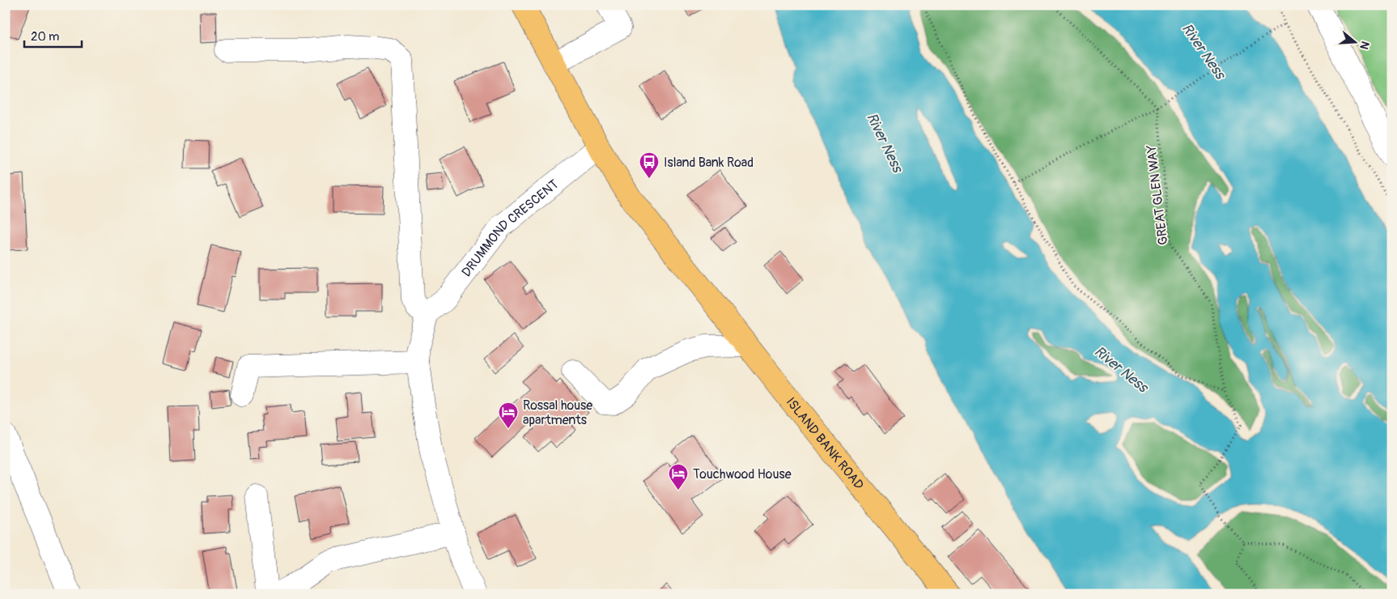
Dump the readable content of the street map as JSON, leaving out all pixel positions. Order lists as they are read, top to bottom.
{
  "streets": {
    "main road": ["ISLAND BANK ROAD"],
    "street": ["DRUMMOND CRESCENT"],
    "path": ["GREAT GLEN WAY"]
  },
  "crossings": [
    ["DRUMMOND CRESCENT", "ISLAND BANK ROAD"]
  ],
  "water": ["River Ness"],
  "places": {
    "bus stop": ["Island Bank Road"],
    "hotel": ["Rossal house apartments", "Touchwood House"]
  },
  "scale_bar": "20 m",
  "north": "right"
}
